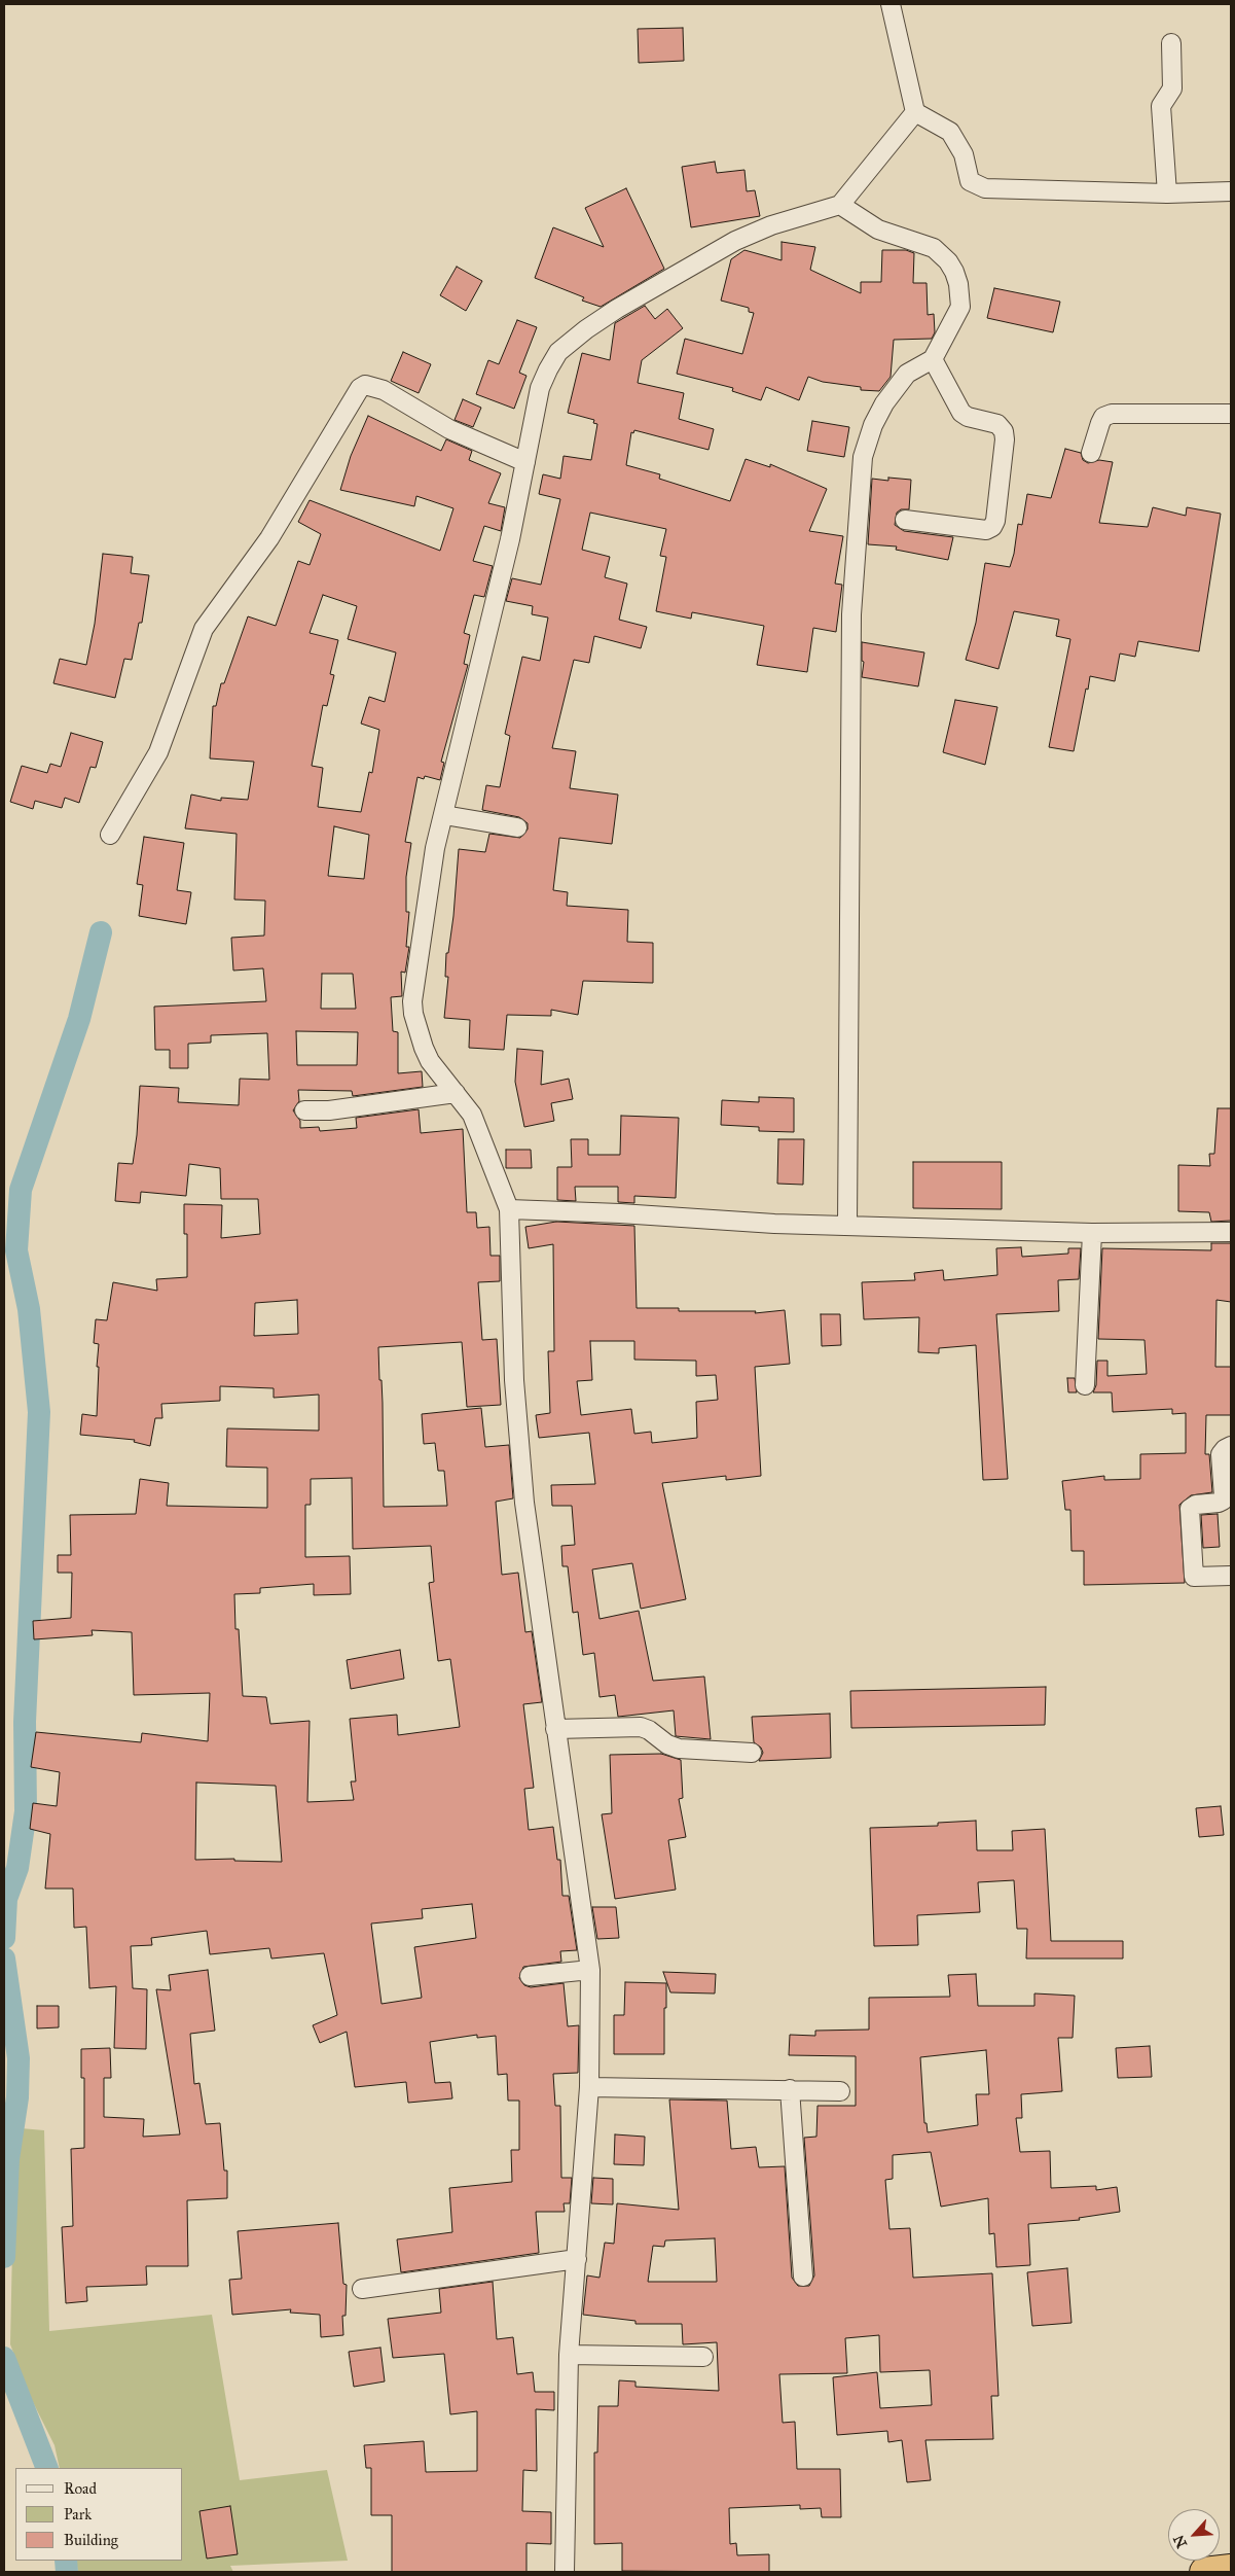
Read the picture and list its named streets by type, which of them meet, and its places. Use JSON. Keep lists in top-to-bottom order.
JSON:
{
  "legend": ["Road", "Park", "Building"],
  "north": "bottom left"
}
